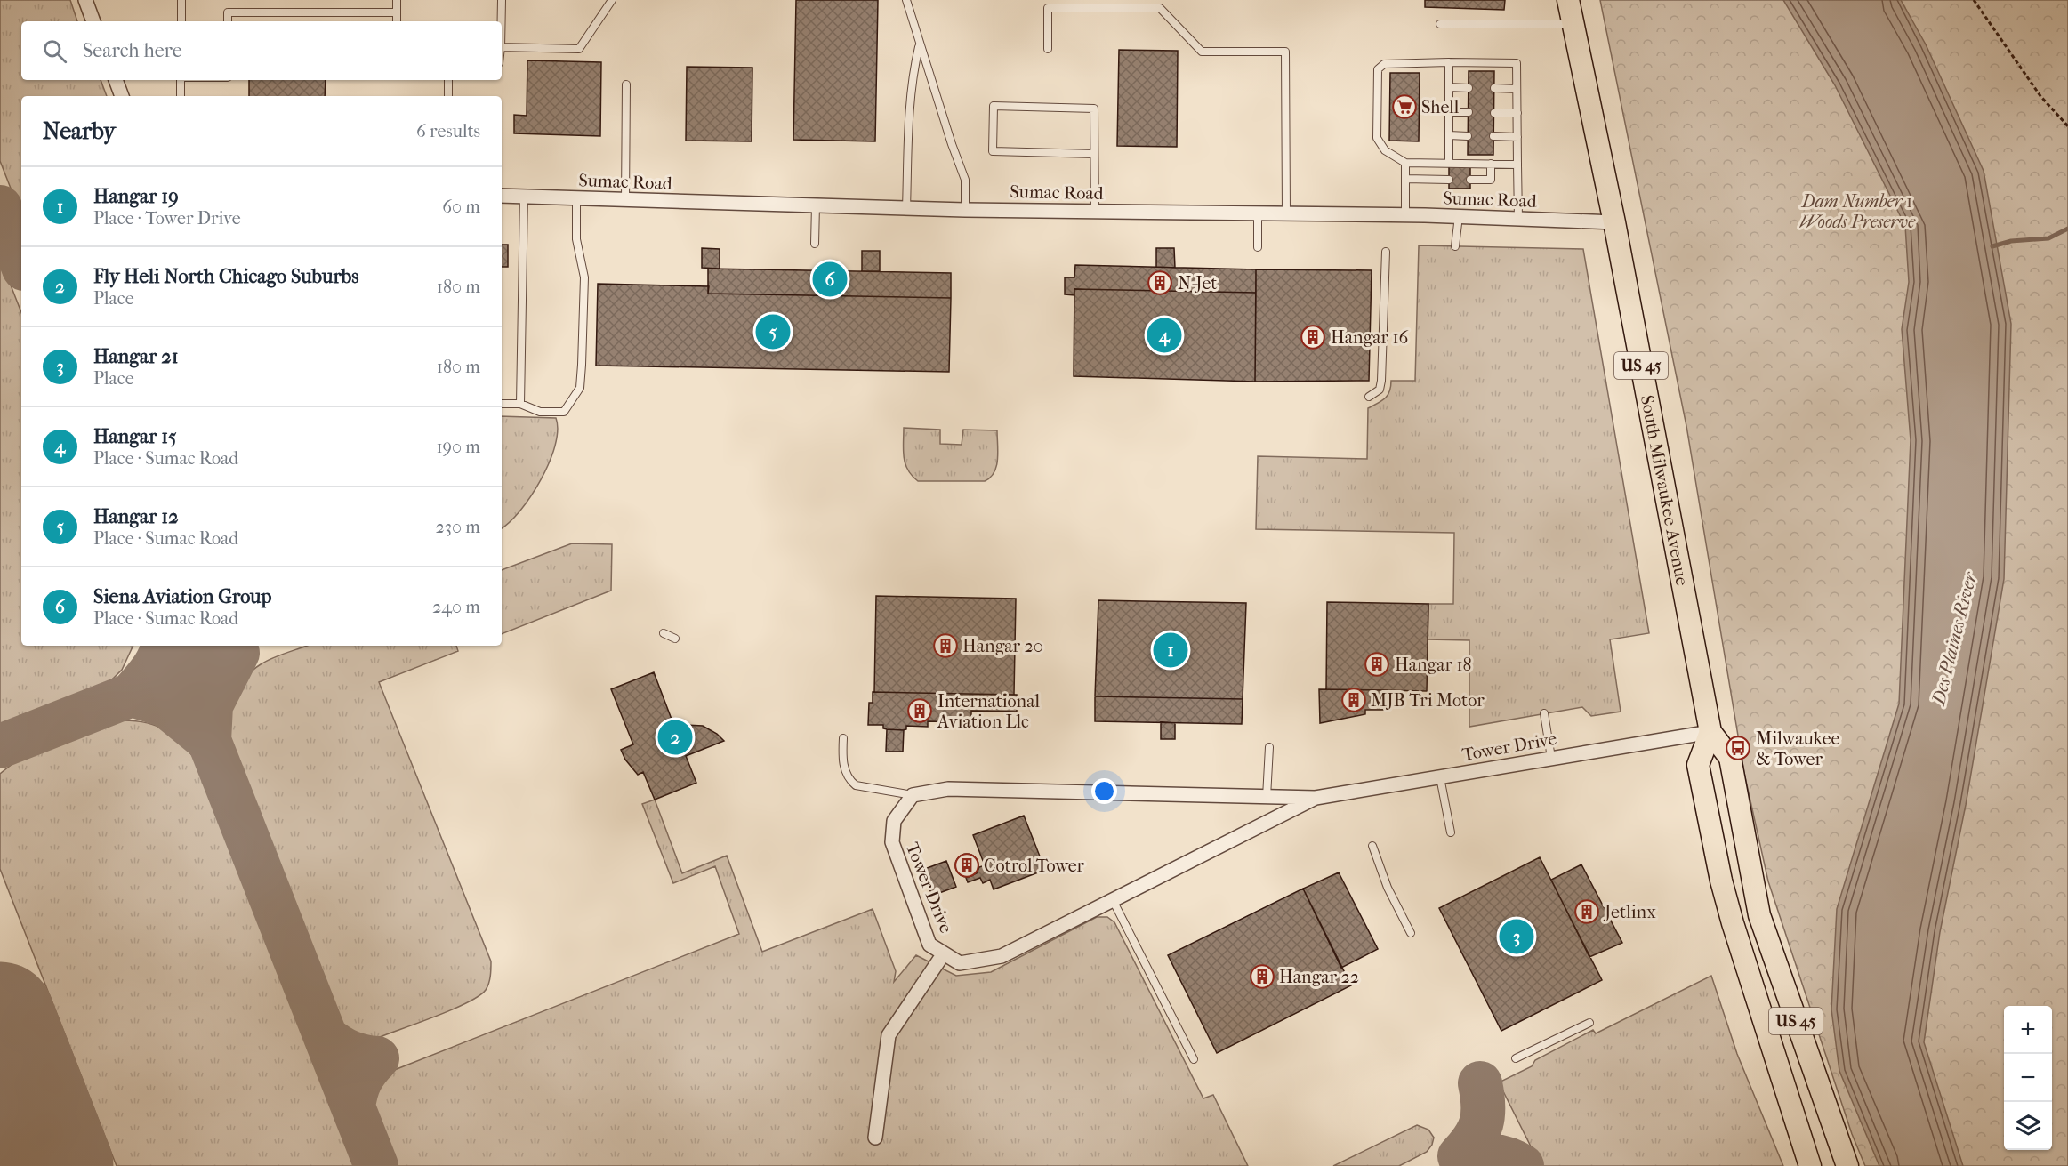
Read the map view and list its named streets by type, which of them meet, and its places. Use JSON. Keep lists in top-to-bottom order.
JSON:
{
  "streets": {
    "main road": ["US 45", "South Milwaukee Avenue"],
    "street": ["Sumac Road", "Tower Drive"]
  },
  "crossings": [
    ["Sumac Road", "South Milwaukee Avenue"],
    ["US 45", "South Milwaukee Avenue"],
    ["US 45", "Tower Drive"],
    ["South Milwaukee Avenue", "Tower Drive"]
  ],
  "water": ["Des Plaines River"],
  "parks": ["Dam Number 1 Woods Preserve"],
  "places": {
    "supermarket": ["Shell"],
    "building": [
      "N-Jet",
      "Hangar 16",
      "Hangar 20",
      "Hangar 18",
      "MJB Tri Motor",
      "International Aviation Llc",
      "Cotrol Tower",
      "Jetlinx",
      "Hangar 22"
    ],
    "bus stop": ["Milwaukee & Tower"]
  },
  "page": {
    "search": "Search here",
    "heading": ["Nearby", "6 results"],
    "list": [
      {
        "mark": "1",
        "name": "Hangar 19",
        "note": "Place · Tower Drive",
        "value": "60 m"
      },
      {
        "mark": "2",
        "name": "Fly Heli North Chicago Suburbs",
        "note": "Place",
        "value": "180 m"
      },
      {
        "mark": "3",
        "name": "Hangar 21",
        "note": "Place",
        "value": "180 m"
      },
      {
        "mark": "4",
        "name": "Hangar 15",
        "note": "Place · Sumac Road",
        "value": "190 m"
      },
      {
        "mark": "5",
        "name": "Hangar 12",
        "note": "Place · Sumac Road",
        "value": "230 m"
      },
      {
        "mark": "6",
        "name": "Siena Aviation Group",
        "note": "Place · Sumac Road",
        "value": "240 m"
      }
    ],
    "pins": [
      "6",
      "5",
      "4",
      "1",
      "2",
      "3"
    ],
    "map_buttons": ["+", "−"]
  }
}
